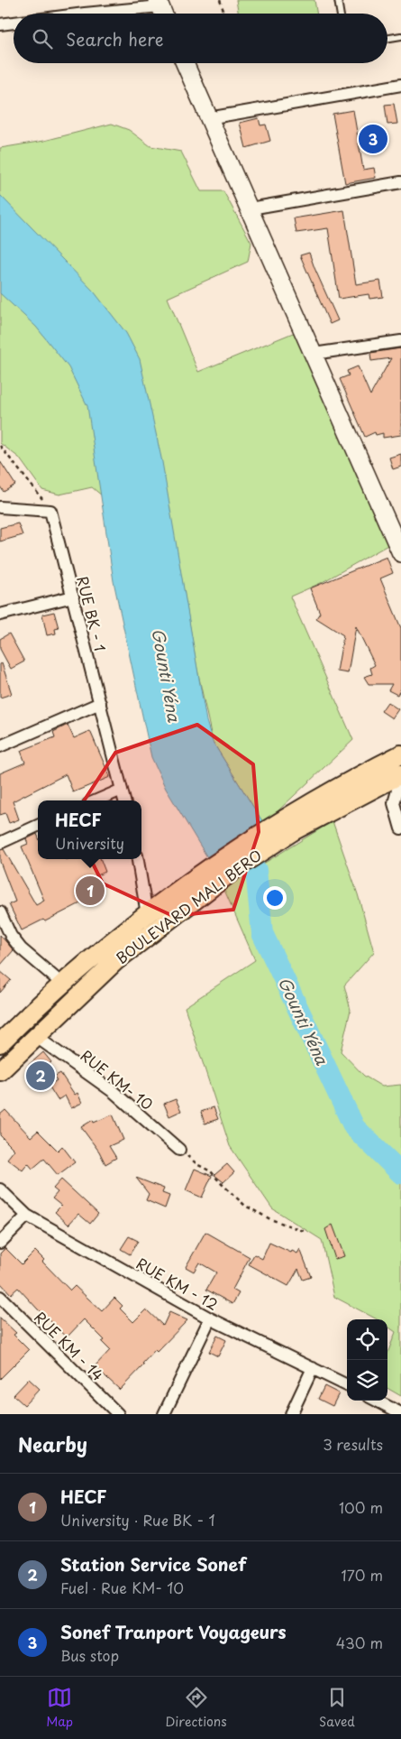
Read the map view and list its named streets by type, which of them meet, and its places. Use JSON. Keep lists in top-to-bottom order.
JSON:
{
  "streets": {
    "main road": ["BOULEVARD MALI BERO"],
    "street": [
      "RUE BK - 1",
      "RUE KM- 10",
      "RUE KM - 12",
      "RUE KM - 14"
    ]
  },
  "crossings": [
    ["BOULEVARD MALI BERO", "RUE KM- 10"]
  ],
  "water": ["Gounti Yéna"],
  "page": {
    "search": "Search here",
    "pins": ["3", "1", "2"],
    "popup": ["HECF", "University"],
    "heading": ["Nearby", "3 results"],
    "list": [
      {
        "mark": "1",
        "name": "HECF",
        "note": "University · Rue BK - 1",
        "value": "100 m"
      },
      {
        "mark": "2",
        "name": "Station Service Sonef",
        "note": "Fuel · Rue KM- 10",
        "value": "170 m"
      },
      {
        "mark": "3",
        "name": "Sonef Tranport Voyageurs",
        "note": "Bus stop",
        "value": "430 m"
      }
    ],
    "nav": ["Map", "Directions", "Saved"]
  }
}
